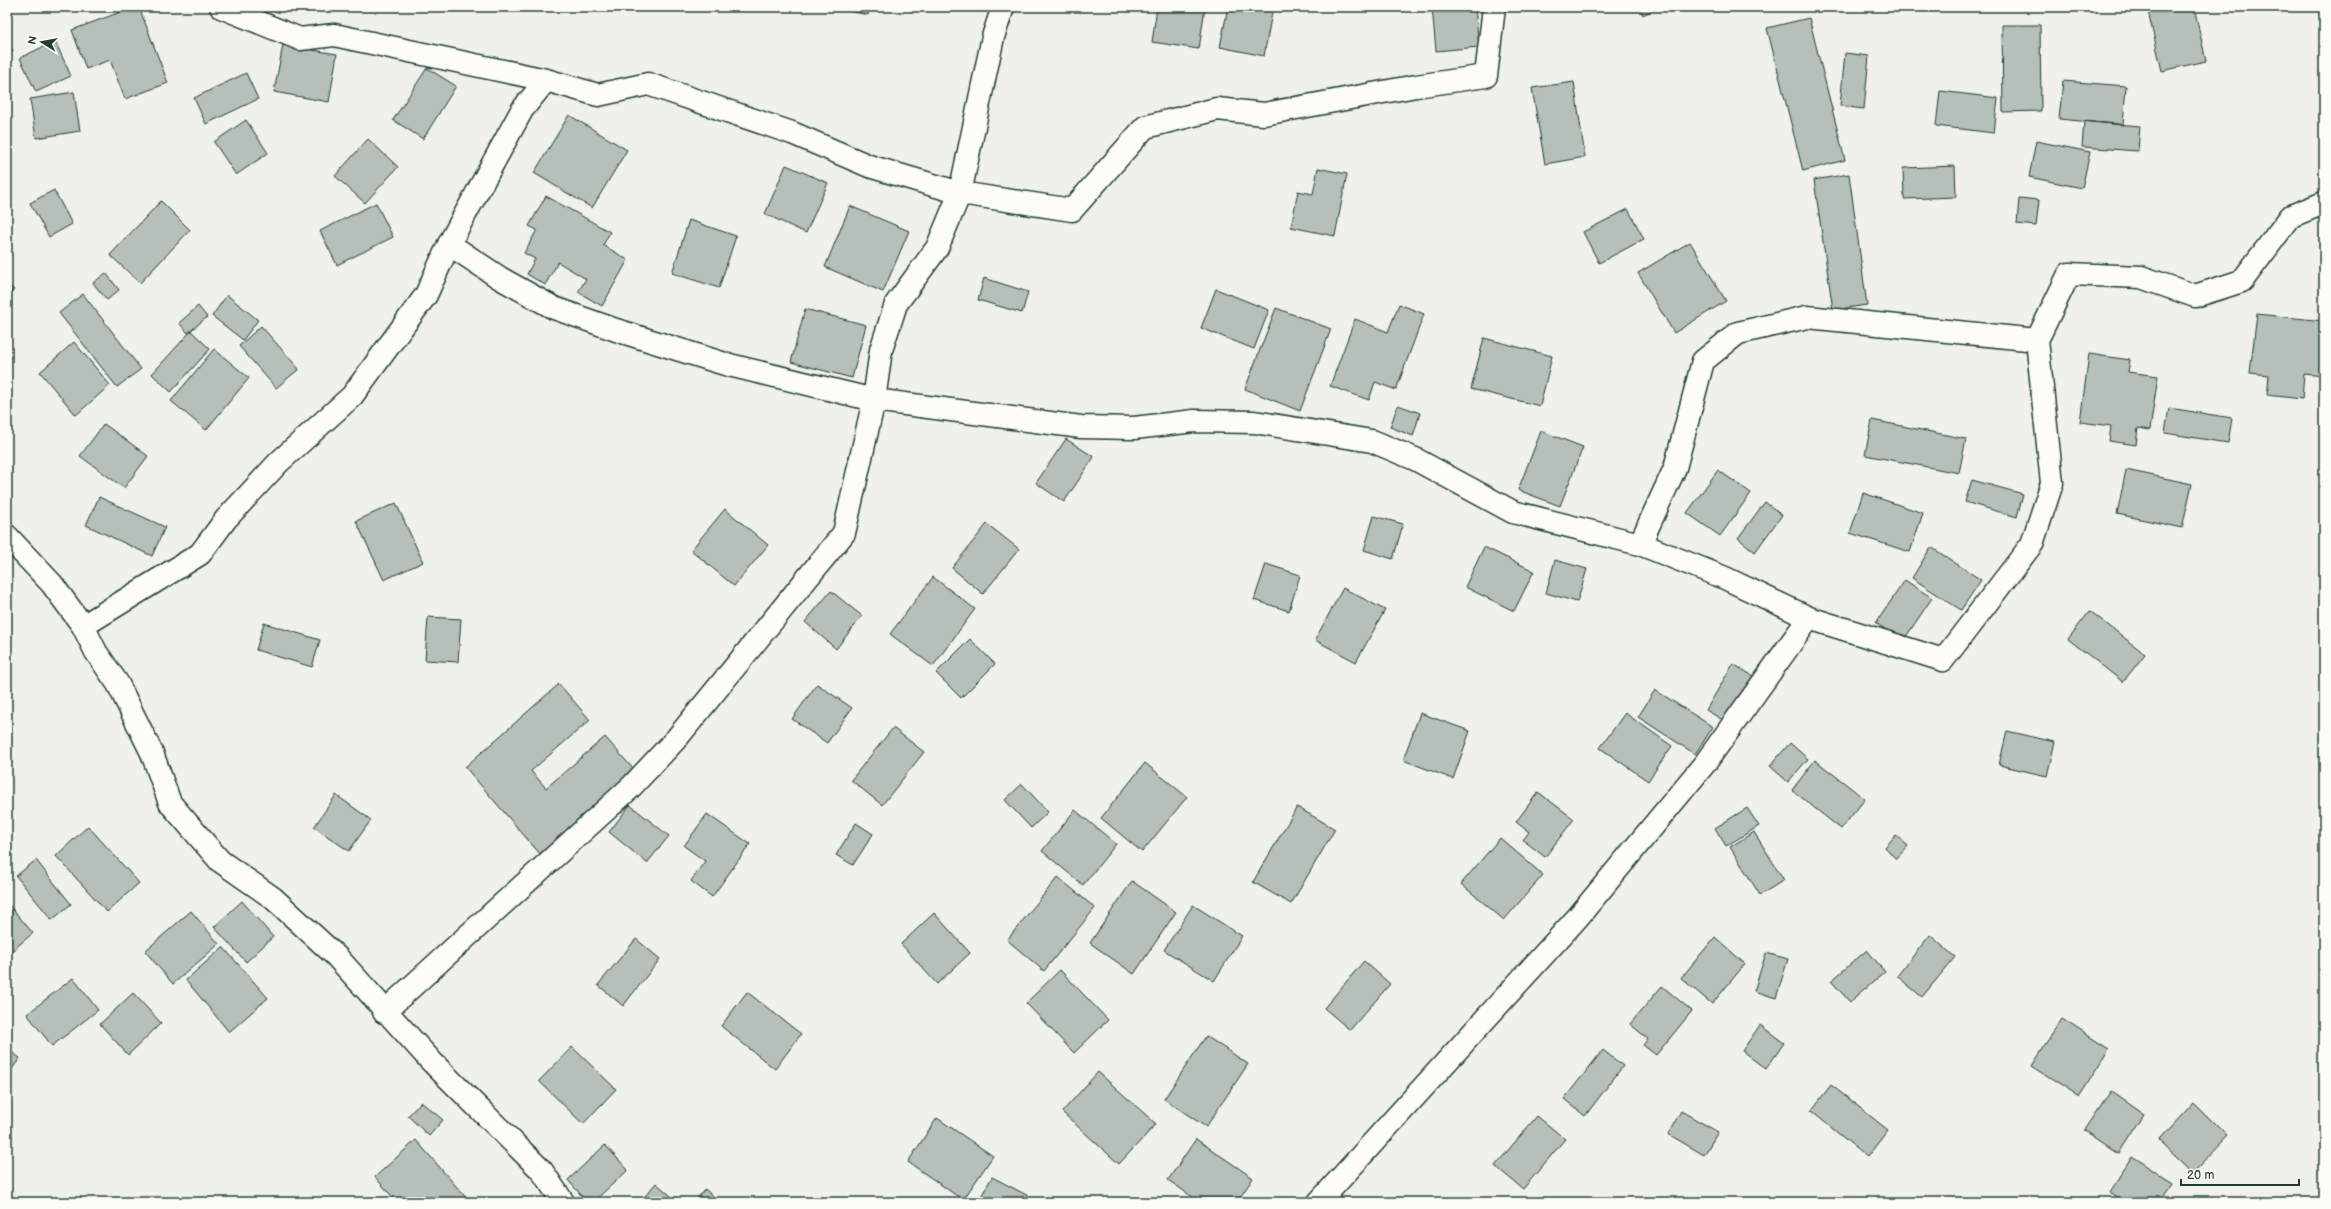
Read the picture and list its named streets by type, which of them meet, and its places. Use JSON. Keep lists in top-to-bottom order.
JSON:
{
  "scale_bar": "20 m",
  "north": "left"
}
